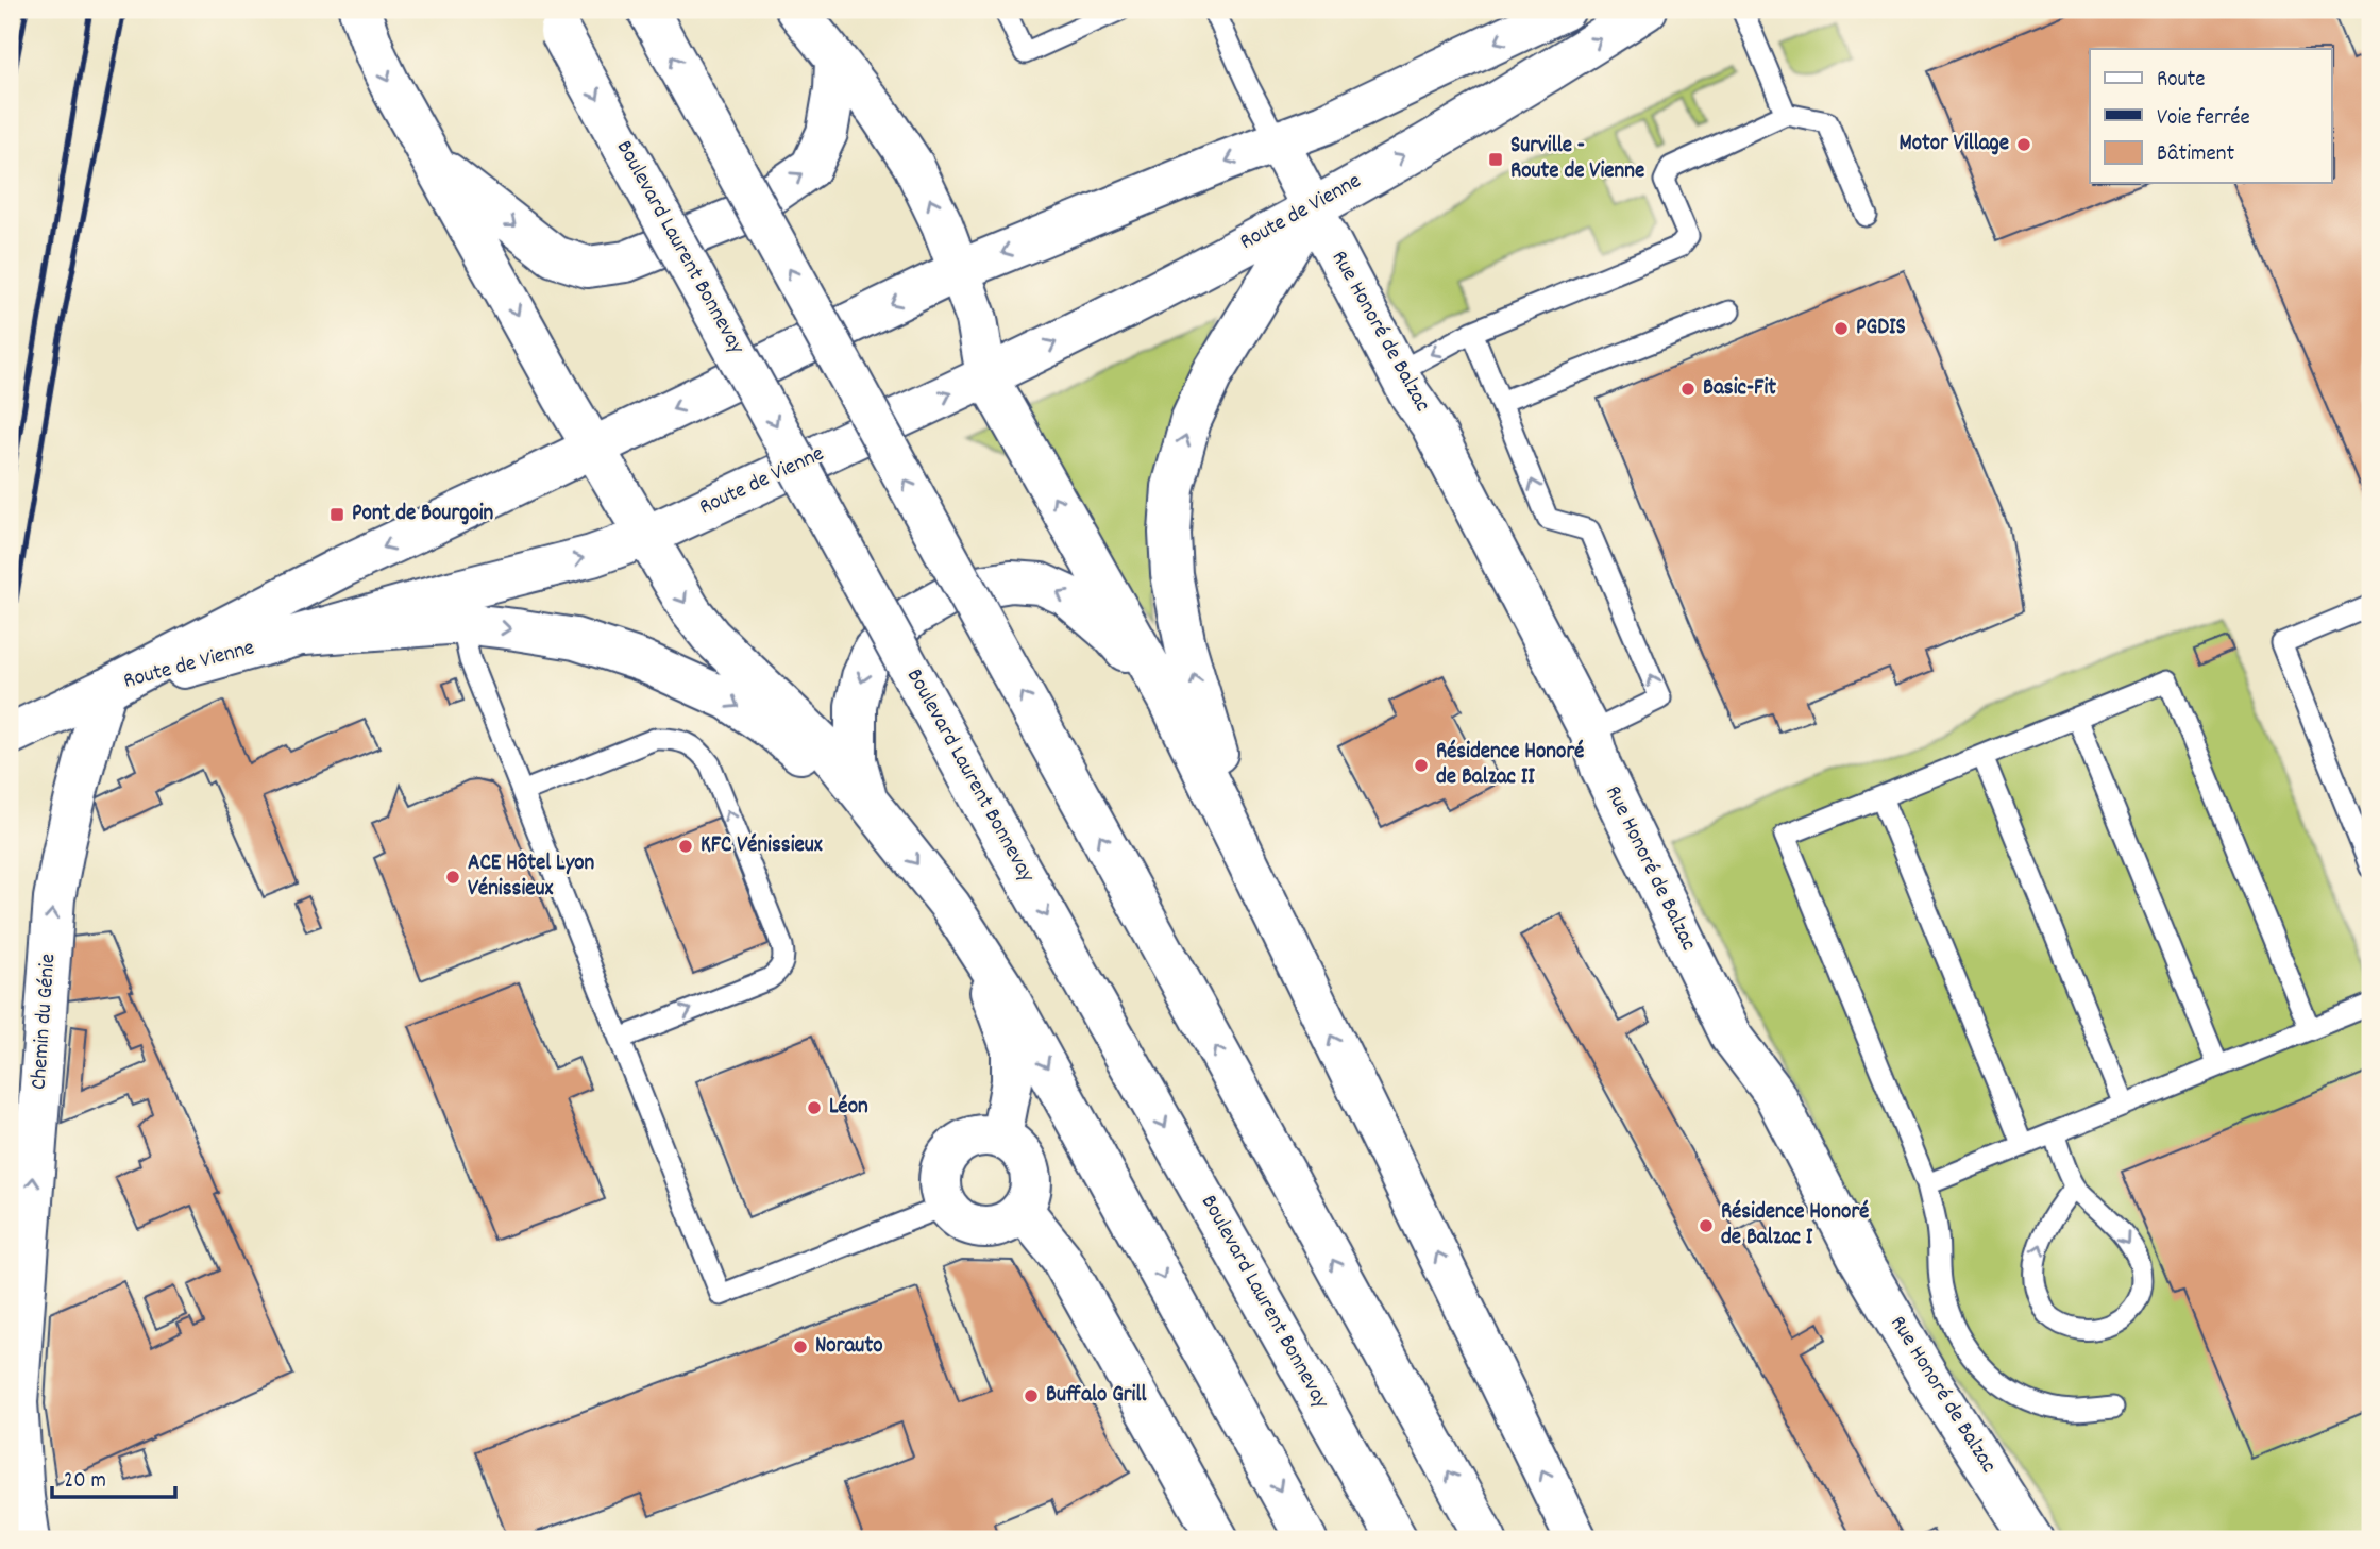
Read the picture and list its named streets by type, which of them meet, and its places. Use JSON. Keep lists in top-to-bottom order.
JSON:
{
  "streets": {
    "main road": [
      "Route de Vienne",
      "Boulevard Laurent Bonnevay",
      "Rue Honoré de Balzac",
      "Chemin du Génie"
    ]
  },
  "crossings": [
    ["Route de Vienne", "Rue Honoré de Balzac"],
    ["Route de Vienne", "Chemin du Génie"]
  ],
  "one_way": ["Chemin du Génie"],
  "places": {
    "other": [
      "Motor Village",
      "PGDIS",
      "Basic-Fit",
      "Résidence Honoré de Balzac II",
      "KFC Vénissieux",
      "ACE Hôtel Lyon Vénissieux",
      "Léon",
      "Résidence Honoré de Balzac I",
      "Norauto",
      "Buffalo Grill"
    ],
    "transit": ["Surville - Route de Vienne", "Pont de Bourgoin"]
  },
  "legend": ["Route", "Voie ferrée", "Bâtiment"],
  "scale_bar": "20 m"
}
